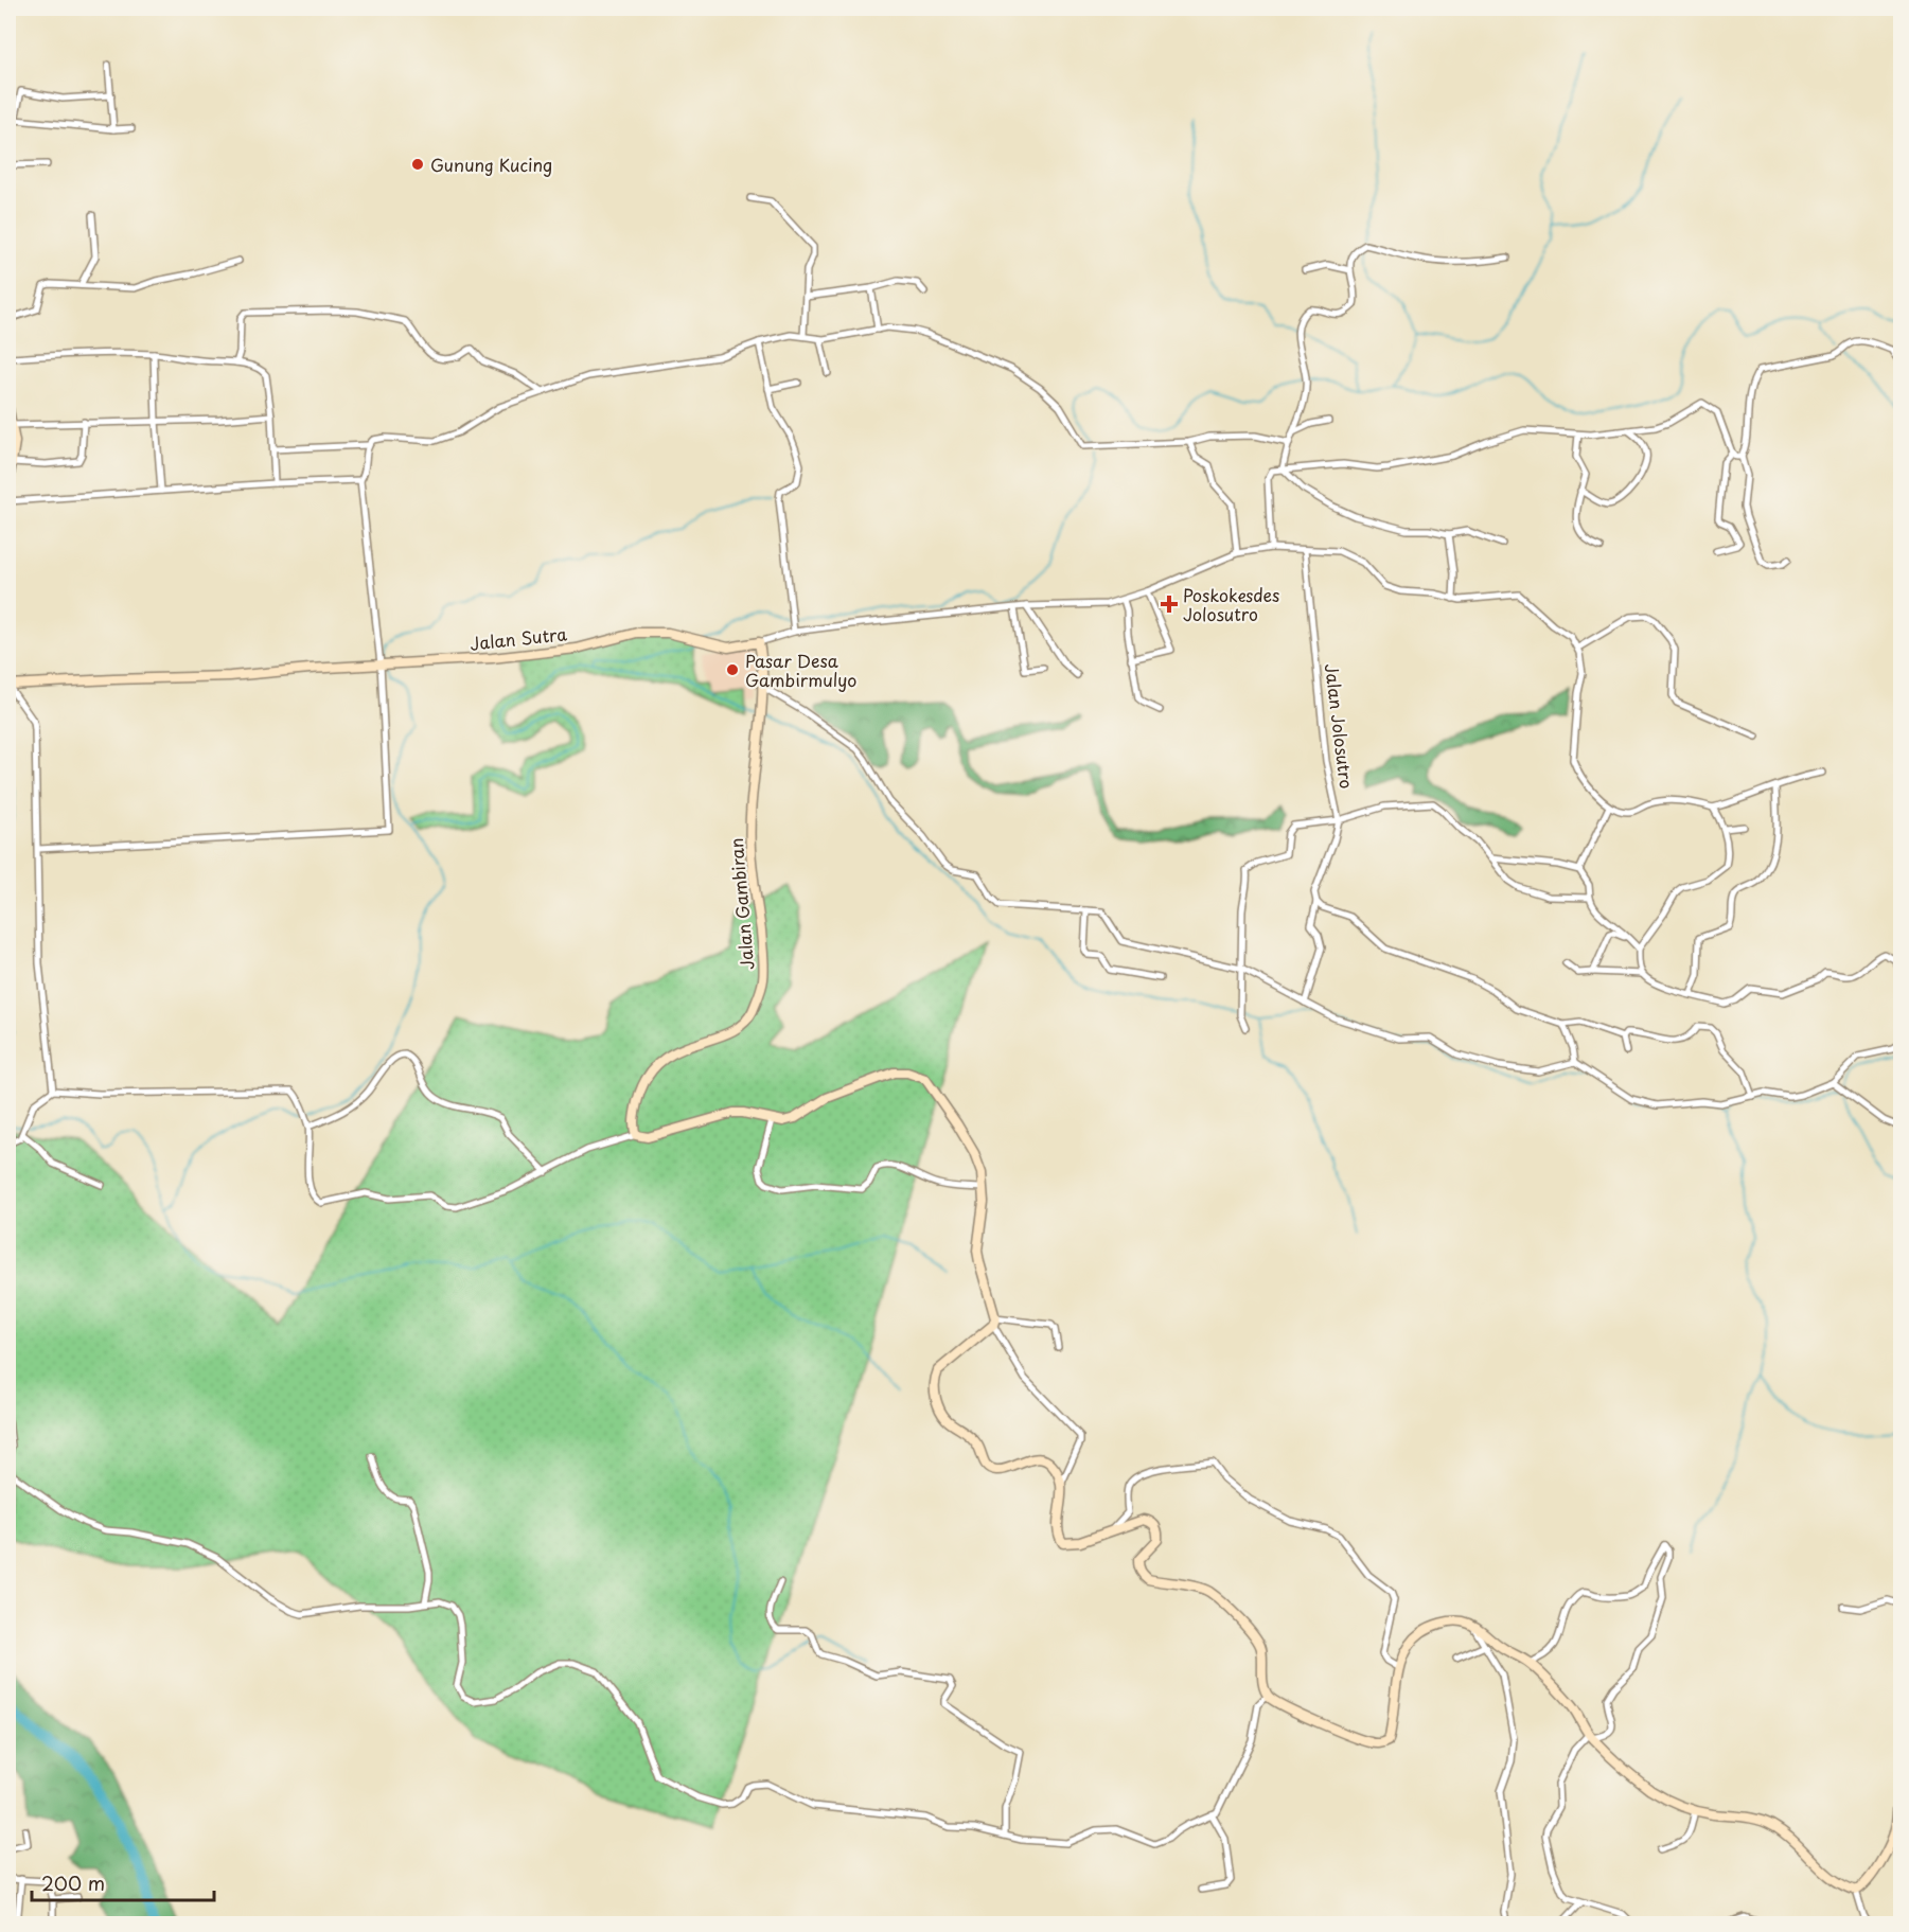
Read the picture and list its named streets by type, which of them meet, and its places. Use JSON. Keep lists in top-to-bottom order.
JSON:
{
  "streets": {
    "street": ["Jalan Sutra", "Jalan Jolosutro", "Jalan Gambiran"]
  },
  "crossings": [
    ["Jalan Sutra", "Jalan Gambiran"]
  ],
  "places": {
    "other": ["Gunung Kucing", "Pasar Desa Gambirmulyo"],
    "health": ["Poskokesdes Jolosutro"]
  },
  "scale_bar": "200 m"
}
